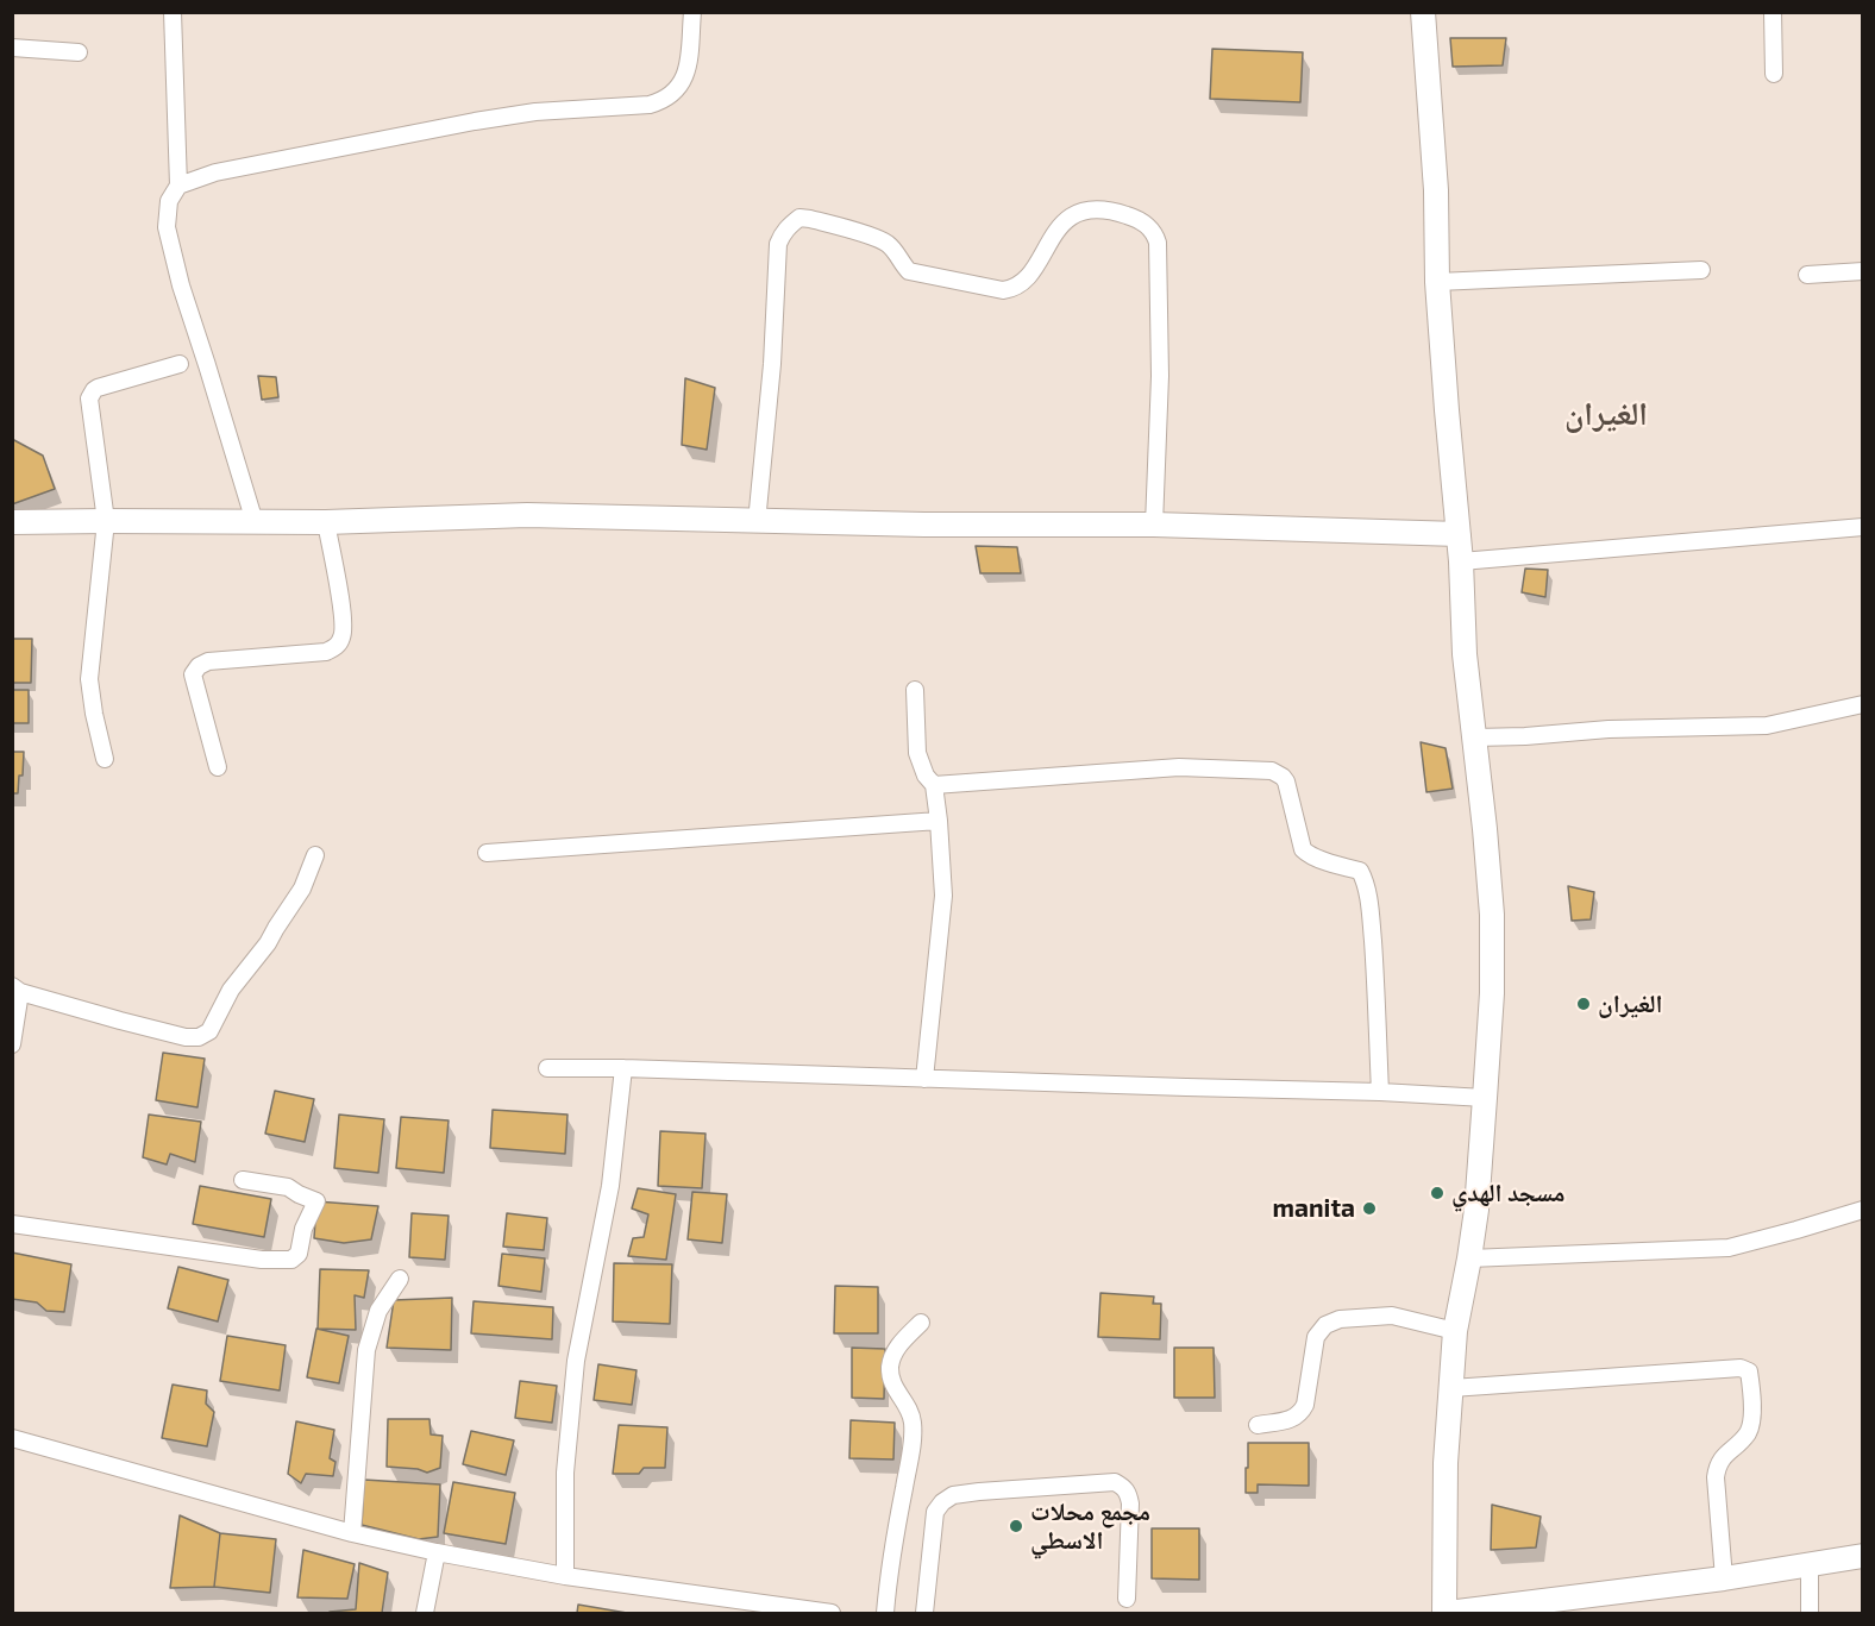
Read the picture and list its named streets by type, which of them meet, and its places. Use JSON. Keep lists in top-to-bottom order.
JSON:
{
  "districts": ["الغيران"],
  "places": [
    "الغيران",
    "مسجد الهدي",
    "manita",
    "مجمع محلات الاسطي"
  ]
}
